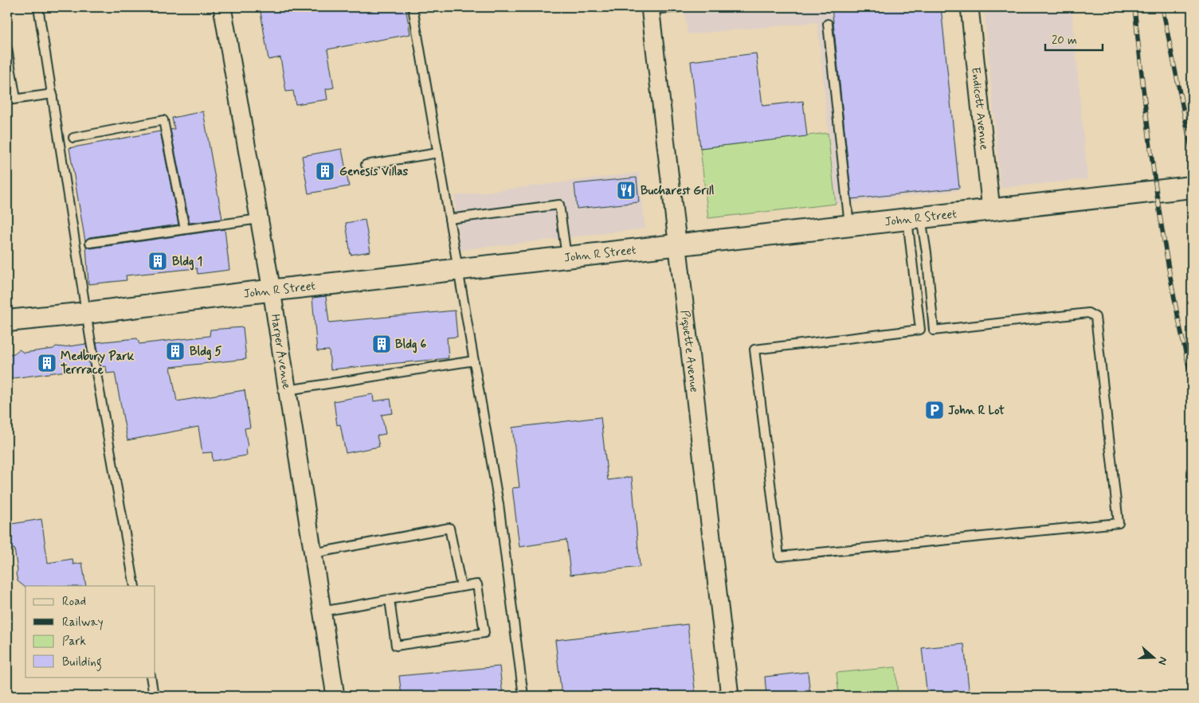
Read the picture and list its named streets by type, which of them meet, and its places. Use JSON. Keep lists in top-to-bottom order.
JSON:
{
  "streets": {
    "street": [
      "Endicott Avenue",
      "John R Street",
      "Harper Avenue",
      "Piquette Avenue"
    ]
  },
  "crossings": [
    ["Endicott Avenue", "John R Street"],
    ["John R Street", "Harper Avenue"],
    ["John R Street", "Piquette Avenue"]
  ],
  "places": {
    "building": [
      "Genesis Villas",
      "Bldg 1",
      "Bldg 6",
      "Bldg 5",
      "Medbury Park Terrrace"
    ],
    "restaurant": ["Bucharest Grill"],
    "parking": ["John R Lot"]
  },
  "legend": [
    "Road",
    "Railway",
    "Park",
    "Building"
  ],
  "scale_bar": "20 m",
  "north": "right"
}
